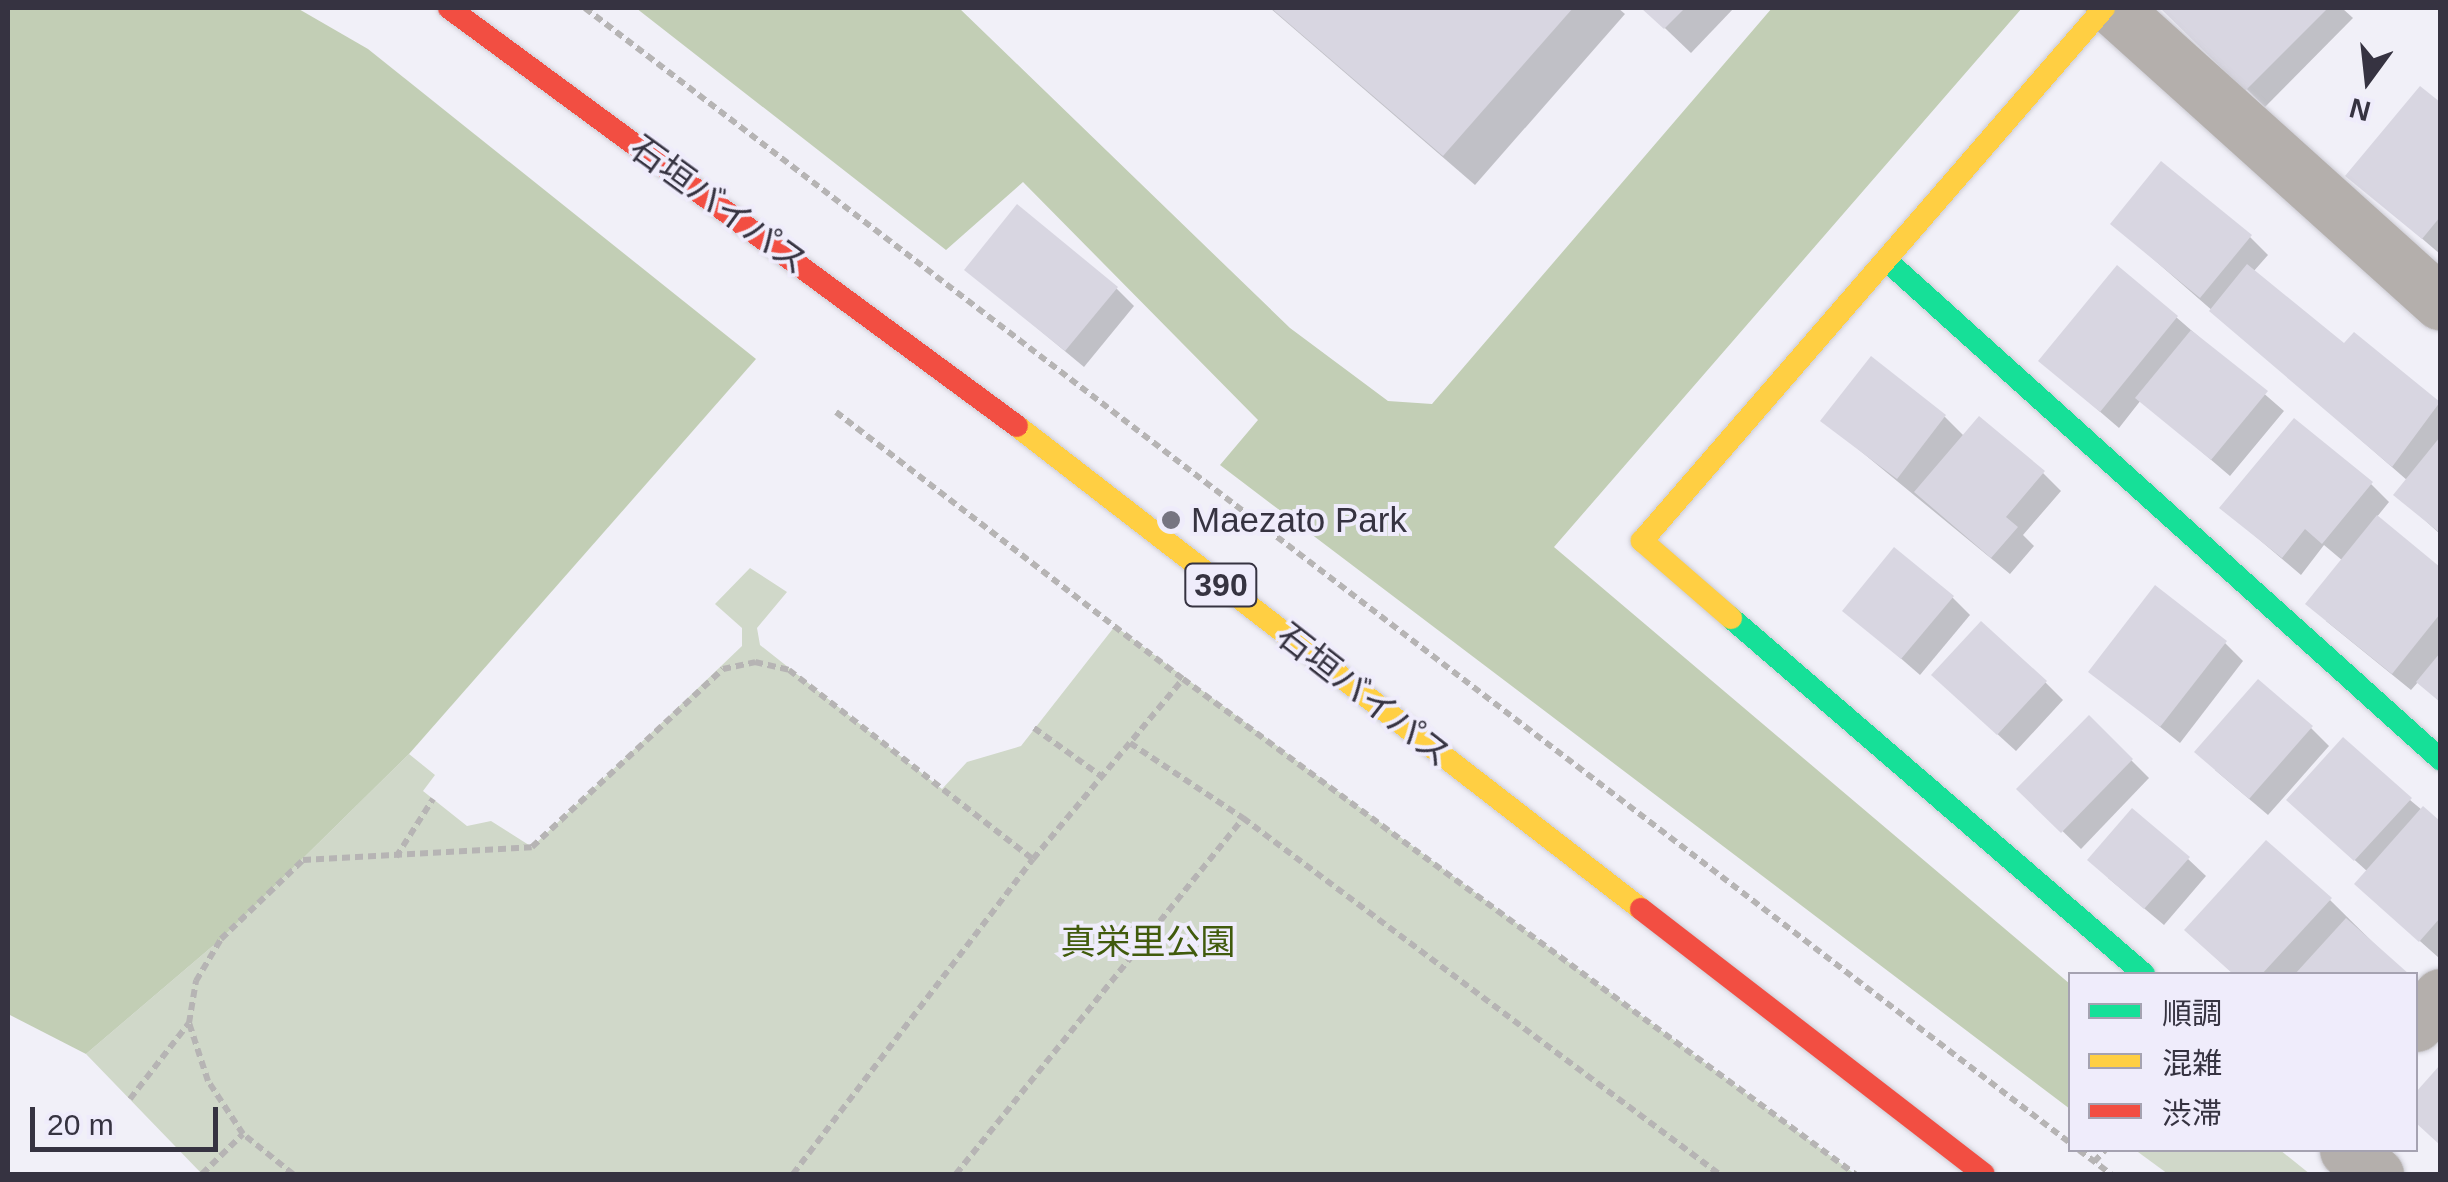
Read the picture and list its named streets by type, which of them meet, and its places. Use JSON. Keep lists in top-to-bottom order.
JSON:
{
  "streets": {
    "main road": ["石垣バイパス", "390"]
  },
  "parks": ["真栄里公園"],
  "places": ["Maezato Park"],
  "legend": ["順調", "混雑", "渋滞"],
  "scale_bar": "20 m",
  "north": "bottom"
}
